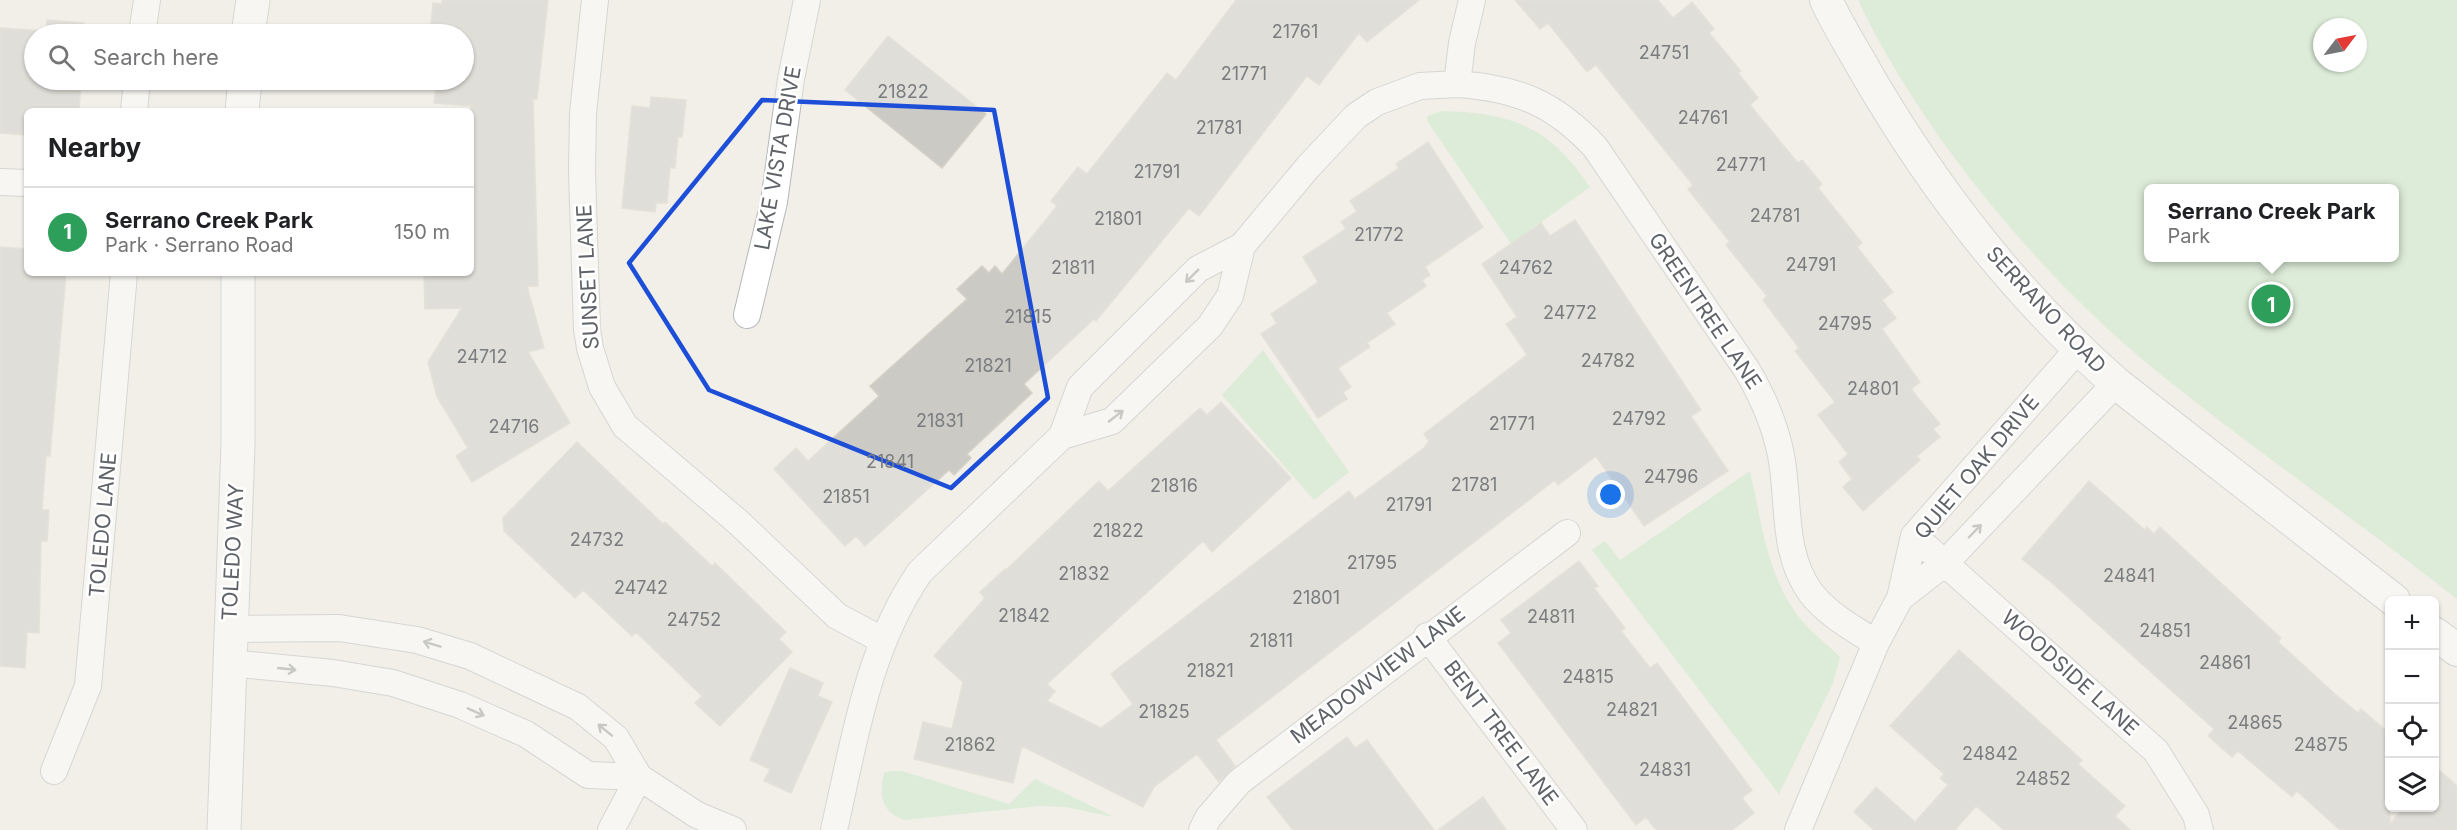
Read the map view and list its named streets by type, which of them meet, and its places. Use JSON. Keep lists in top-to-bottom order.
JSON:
{
  "streets": {
    "main road": ["TOLEDO WAY"],
    "street": [
      "LAKE VISTA DRIVE",
      "SUNSET LANE",
      "SERRANO ROAD",
      "GREENTREE LANE",
      "QUIET OAK DRIVE",
      "TOLEDO LANE",
      "WOODSIDE LANE",
      "MEADOWVIEW LANE",
      "BENT TREE LANE"
    ]
  },
  "crossings": [
    ["SERRANO ROAD", "QUIET OAK DRIVE"],
    ["GREENTREE LANE", "QUIET OAK DRIVE"],
    ["QUIET OAK DRIVE", "WOODSIDE LANE"],
    ["MEADOWVIEW LANE", "BENT TREE LANE"]
  ],
  "house_numbers": [
    "21761",
    "24751",
    "21771",
    "21822",
    "24761",
    "21781",
    "24771",
    "21791",
    "24781",
    "21801",
    "21772",
    "24791",
    "21811",
    "24762",
    "24772",
    "21815",
    "24795",
    "24712",
    "24782",
    "21821",
    "24801",
    "24792",
    "21831",
    "21771",
    "24716",
    "21841",
    "24796",
    "21781",
    "21816",
    "21851",
    "21791",
    "21822",
    "24732",
    "21795",
    "21832",
    "24841",
    "24742",
    "21801",
    "21842",
    "24811",
    "24752",
    "24851",
    "21811",
    "24861",
    "21821",
    "24815",
    "24821",
    "21825",
    "24865",
    "21862",
    "24875",
    "24842",
    "24831",
    "24852"
  ],
  "north": "top right",
  "page": {
    "search": "Search here",
    "heading": "Nearby",
    "popup": ["Serrano Creek Park", "Park"],
    "list": [
      {
        "mark": "1",
        "name": "Serrano Creek Park",
        "note": "Park · Serrano Road",
        "value": "150 m"
      }
    ],
    "pins": "1",
    "map_buttons": ["+", "−"]
  }
}
